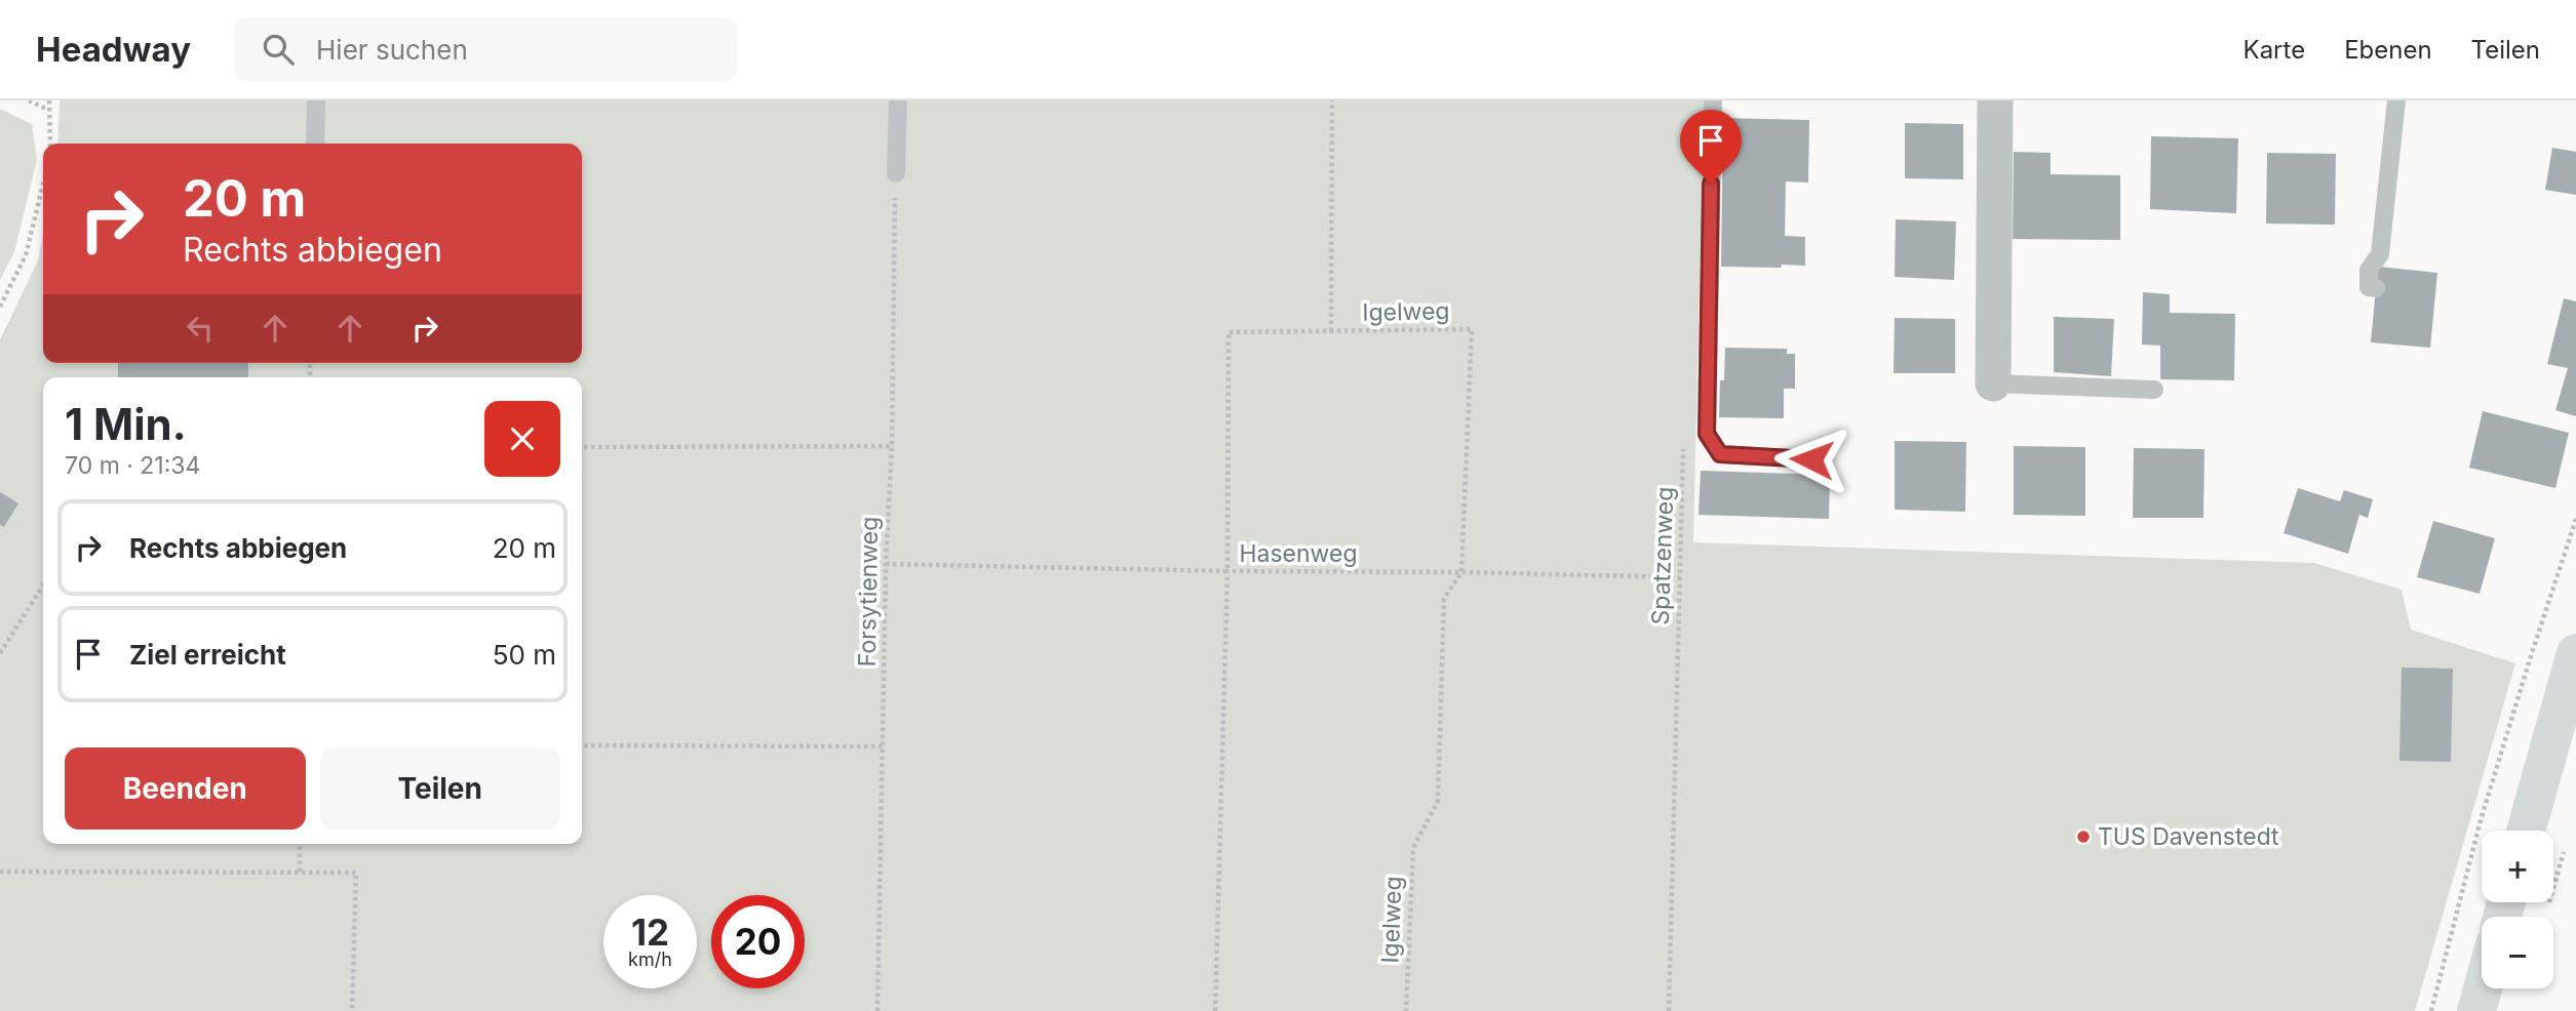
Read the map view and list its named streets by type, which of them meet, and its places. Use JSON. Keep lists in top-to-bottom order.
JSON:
{
  "streets": {
    "path": [
      "Igelweg",
      "Hasenweg",
      "Spatzenweg",
      "Forsytienweg"
    ]
  },
  "crossings": [
    ["Igelweg", "Hasenweg"],
    ["Hasenweg", "Spatzenweg"]
  ],
  "places": ["TUS Davenstedt"],
  "page": {
    "header": "Headway",
    "search": "Hier suchen",
    "nav": ["Karte", "Ebenen", "Teilen"],
    "turn": ["20 m", "Rechts abbiegen"],
    "heading": ["1 Min.", "70 m · 21:34"],
    "list": [
      {
        "name": "Rechts abbiegen",
        "value": "20 m"
      },
      {
        "name": "Ziel erreicht",
        "value": "50 m"
      }
    ],
    "buttons": ["Beenden", "Teilen"],
    "map_buttons": ["+", "−"],
    "speed": "12 km/h",
    "limit": "20"
  }
}
